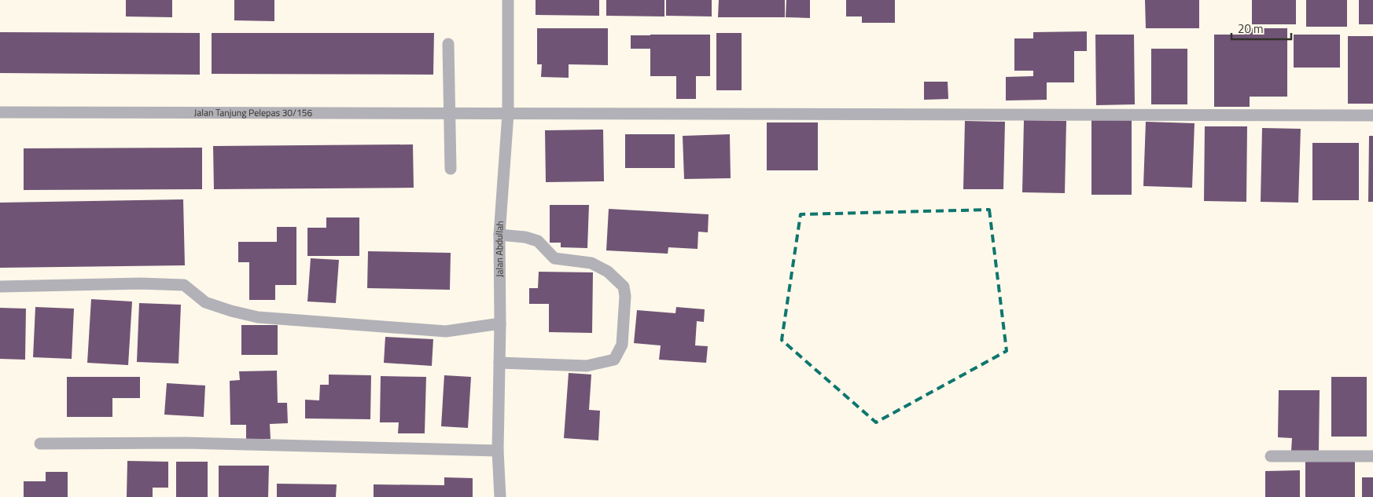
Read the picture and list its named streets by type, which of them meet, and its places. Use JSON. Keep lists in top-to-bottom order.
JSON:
{
  "streets": {
    "street": ["Jalan Tanjung Pelepas 30/156", "Jalan Abdullah"]
  },
  "crossings": [
    ["Jalan Tanjung Pelepas 30/156", "Jalan Abdullah"]
  ],
  "scale_bar": "20 m"
}
